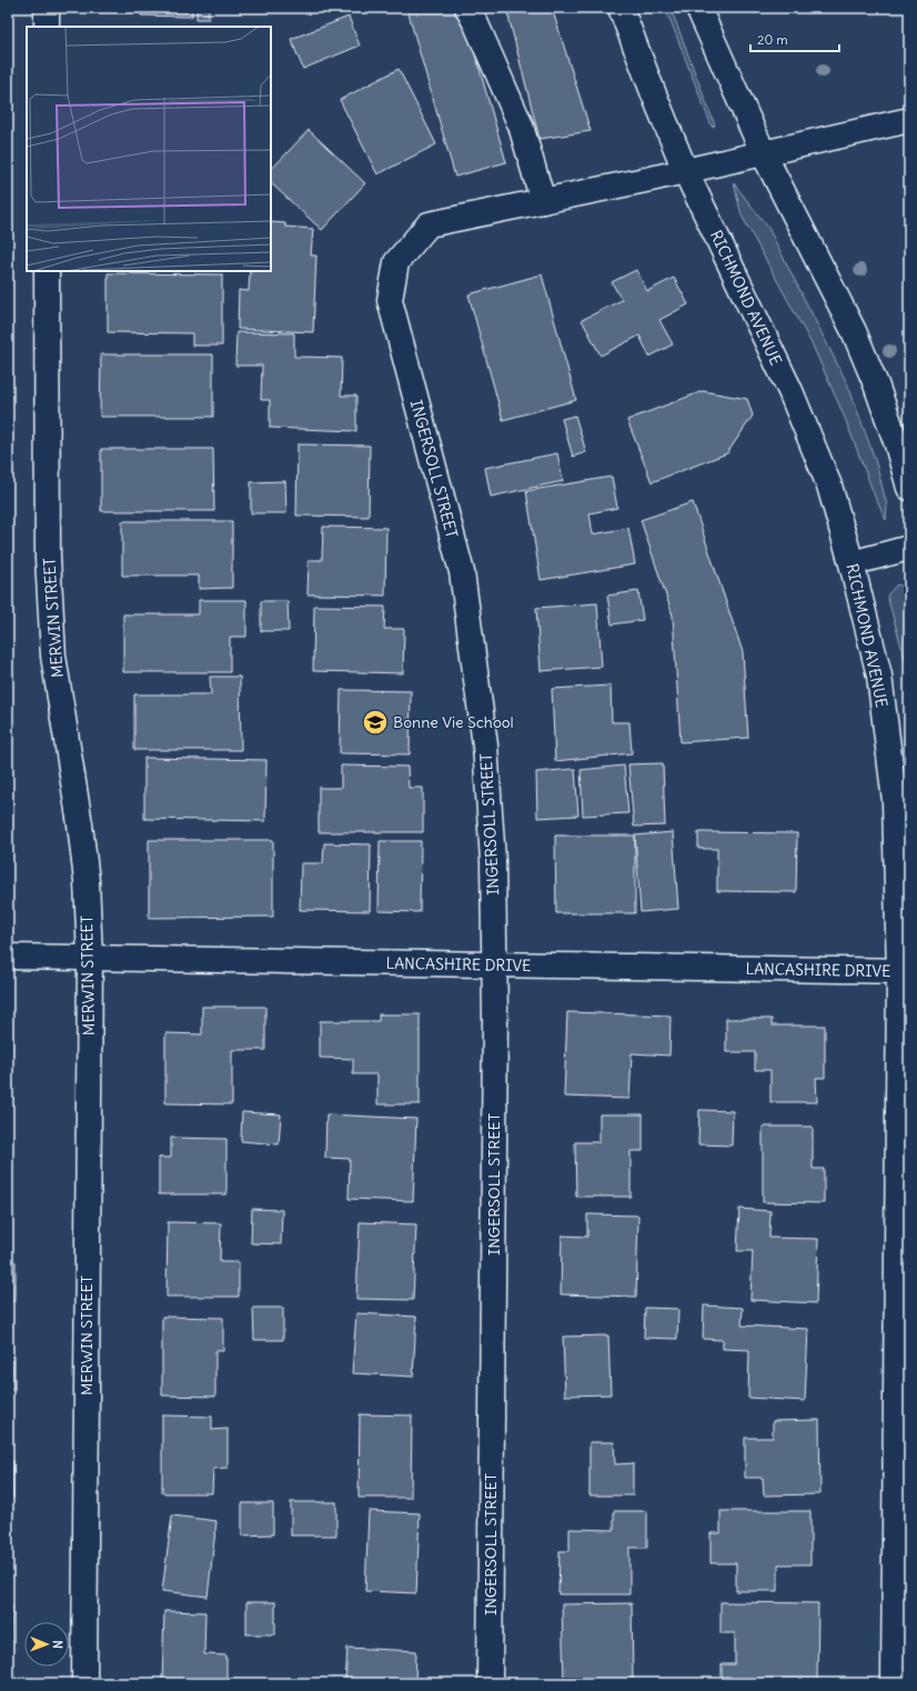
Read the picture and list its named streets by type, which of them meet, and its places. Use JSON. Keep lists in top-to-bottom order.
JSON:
{
  "streets": {
    "street": [
      "RICHMOND AVENUE",
      "INGERSOLL STREET",
      "MERWIN STREET",
      "LANCASHIRE DRIVE"
    ]
  },
  "crossings": [
    ["RICHMOND AVENUE", "INGERSOLL STREET"],
    ["RICHMOND AVENUE", "LANCASHIRE DRIVE"],
    ["INGERSOLL STREET", "LANCASHIRE DRIVE"],
    ["MERWIN STREET", "LANCASHIRE DRIVE"]
  ],
  "places": {
    "school or university": ["Bonne Vie School"]
  },
  "scale_bar": "20 m",
  "north": "right"
}
